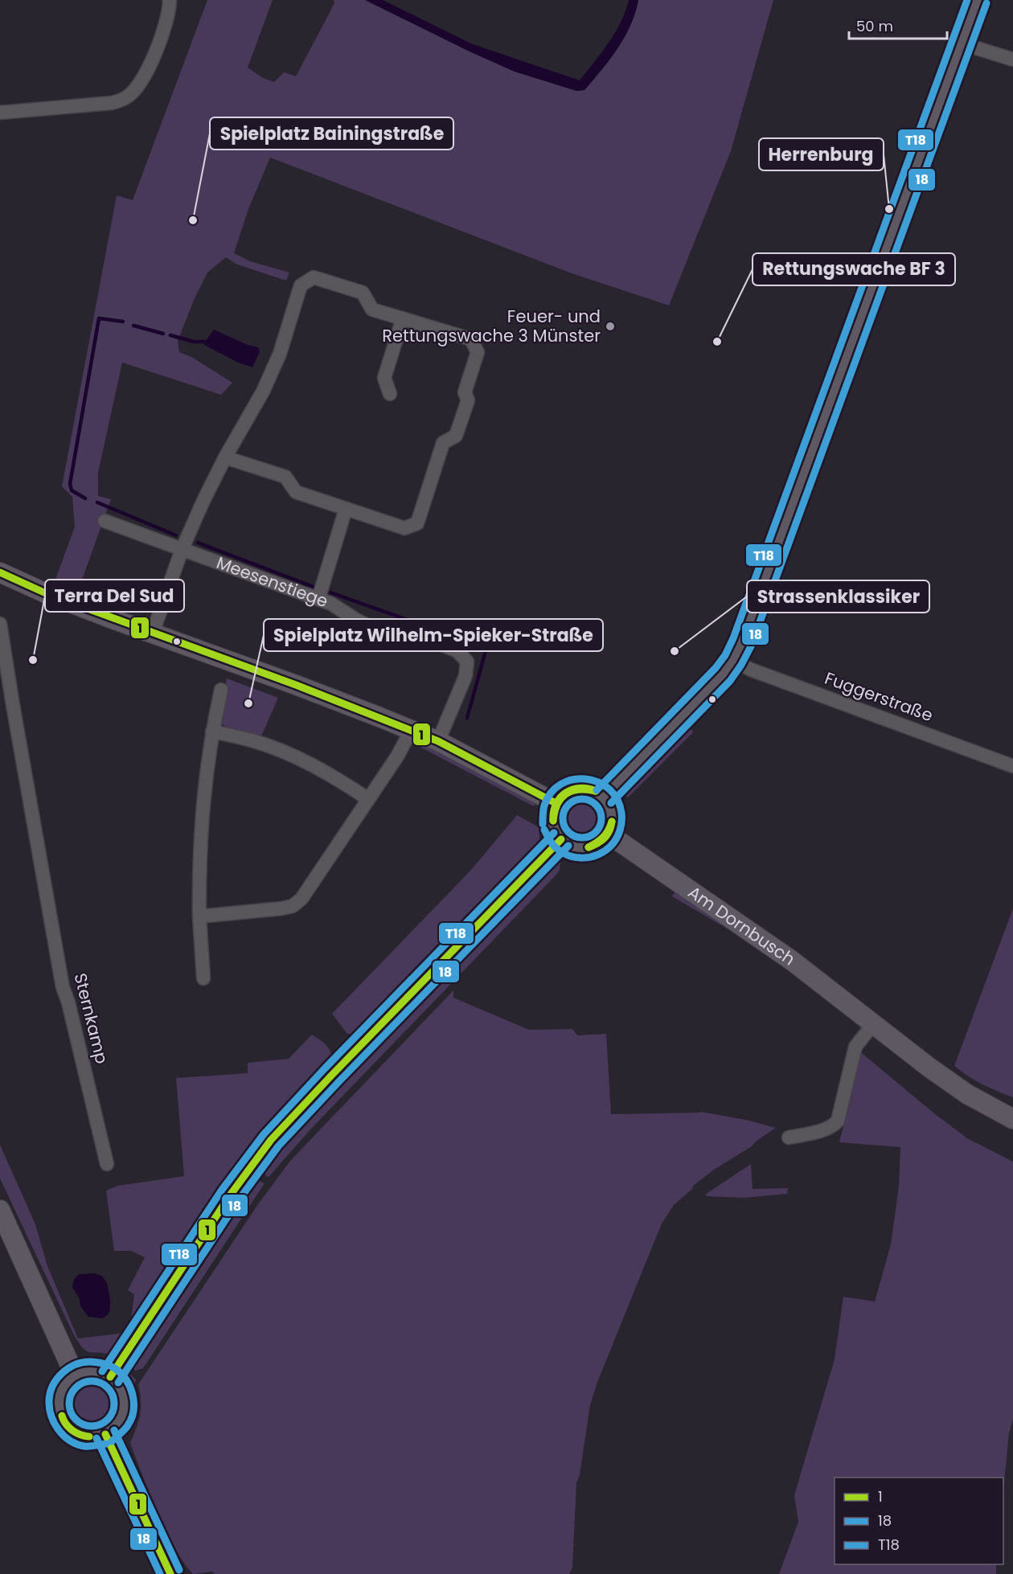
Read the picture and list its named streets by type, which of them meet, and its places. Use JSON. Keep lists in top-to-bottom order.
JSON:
{
  "streets": {
    "main road": ["Am Dornbusch"],
    "street": ["Meesenstiege", "Fuggerstraße", "Sternkamp"]
  },
  "places": [
    "Herrenburg",
    "Spielplatz Bainingstraße",
    "Feuer- und Rettungswache 3 Münster",
    "Rettungswache BF 3",
    "Strassenklassiker",
    "Terra Del Sud",
    "Spielplatz Wilhelm-Spieker-Straße"
  ],
  "lines": ["transit line T18", "transit line 18", "transit line 1"],
  "legend": ["1", "18", "T18"],
  "scale_bar": "50 m"
}
